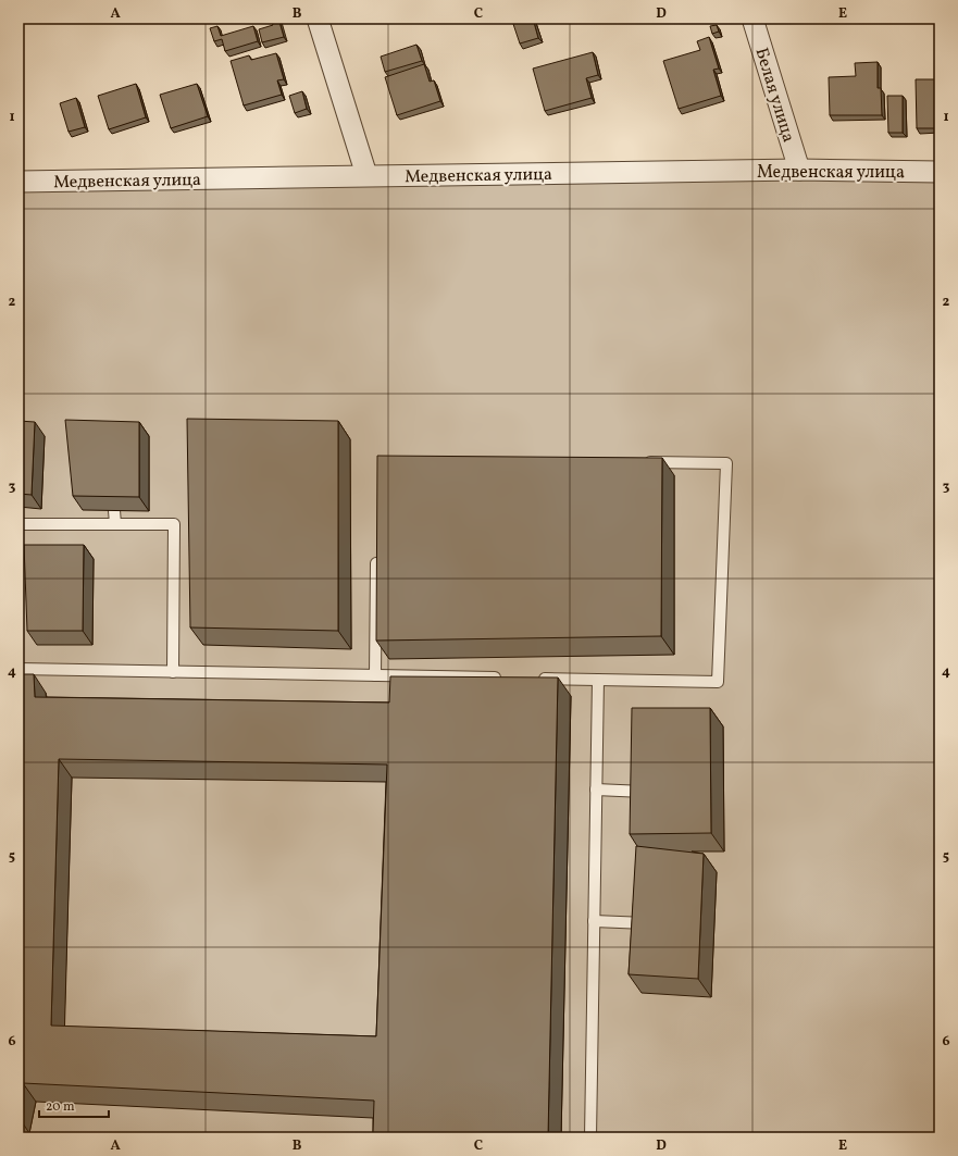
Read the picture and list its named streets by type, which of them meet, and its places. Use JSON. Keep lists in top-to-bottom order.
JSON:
{
  "streets": {
    "street": ["Белая улица", "Медвенская улица"]
  },
  "crossings": [
    ["Белая улица", "Медвенская улица"]
  ],
  "scale_bar": "20 m",
  "grid": {
    "columns": [
      "A",
      "B",
      "C",
      "D",
      "E"
    ],
    "rows": [
      "1",
      "2",
      "3",
      "4",
      "5",
      "6"
    ]
  }
}
